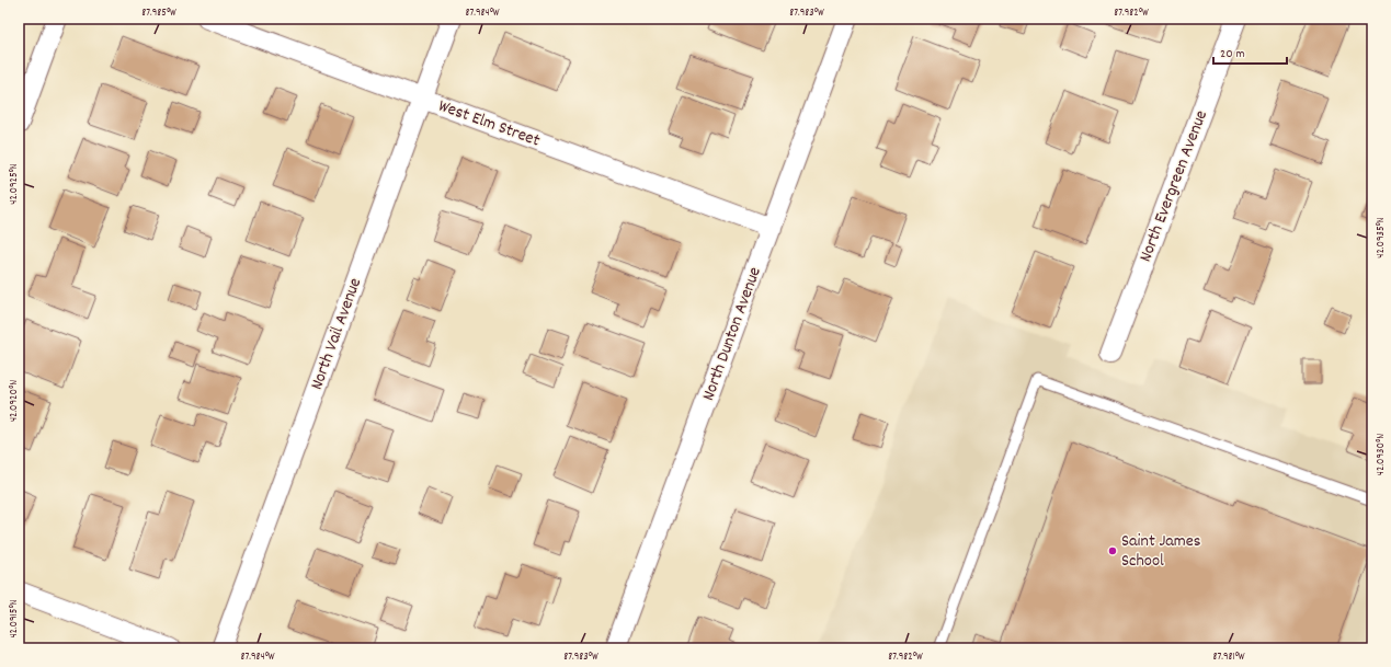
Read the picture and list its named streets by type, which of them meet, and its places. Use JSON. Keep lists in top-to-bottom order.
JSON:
{
  "streets": {
    "street": [
      "West Elm Street",
      "North Evergreen Avenue",
      "North Vail Avenue",
      "North Dunton Avenue"
    ]
  },
  "crossings": [
    ["West Elm Street", "North Vail Avenue"],
    ["West Elm Street", "North Dunton Avenue"]
  ],
  "places": ["Saint James School"],
  "scale_bar": "20 m",
  "coordinates": [
    "87.985°W",
    "87.984°W",
    "87.983°W",
    "87.982°W",
    "42.0925°N",
    "42.0935°N",
    "42.0920°N",
    "42.0930°N",
    "42.0915°N",
    "87.981°W"
  ]
}
